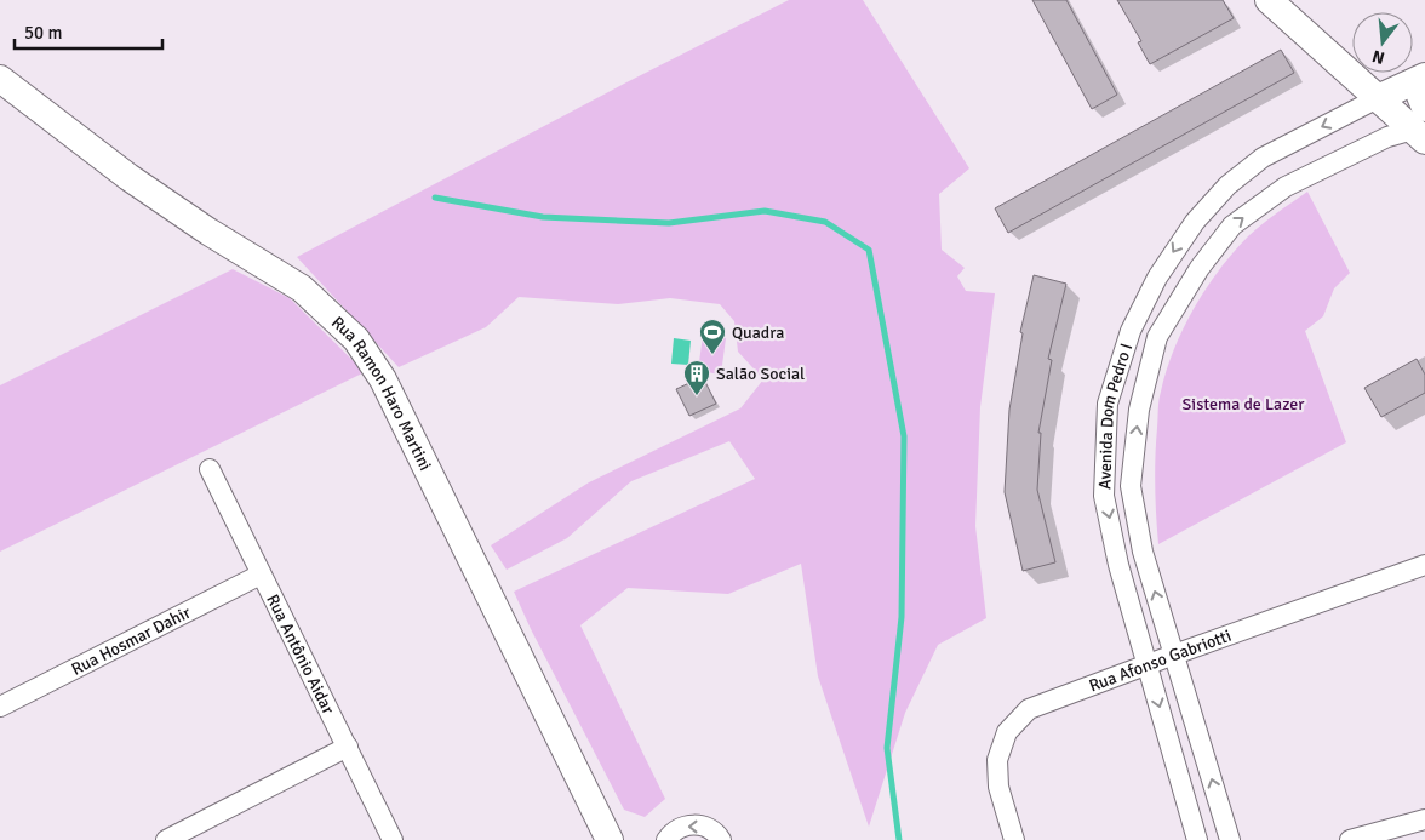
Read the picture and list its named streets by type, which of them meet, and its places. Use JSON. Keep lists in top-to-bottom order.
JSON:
{
  "streets": {
    "main road": ["Rua Ramon Haro Martini"],
    "street": [
      "Avenida Dom Pedro I",
      "Rua Hosmar Dahir",
      "Rua Antônio Aidar",
      "Rua Afonso Gabriotti"
    ]
  },
  "crossings": [
    ["Avenida Dom Pedro I", "Rua Afonso Gabriotti"],
    ["Rua Hosmar Dahir", "Rua Antônio Aidar"]
  ],
  "parks": ["Sistema de Lazer"],
  "places": {
    "sports": ["Quadra"],
    "building": ["Salão Social"]
  },
  "scale_bar": "50 m",
  "north": "bottom"
}
